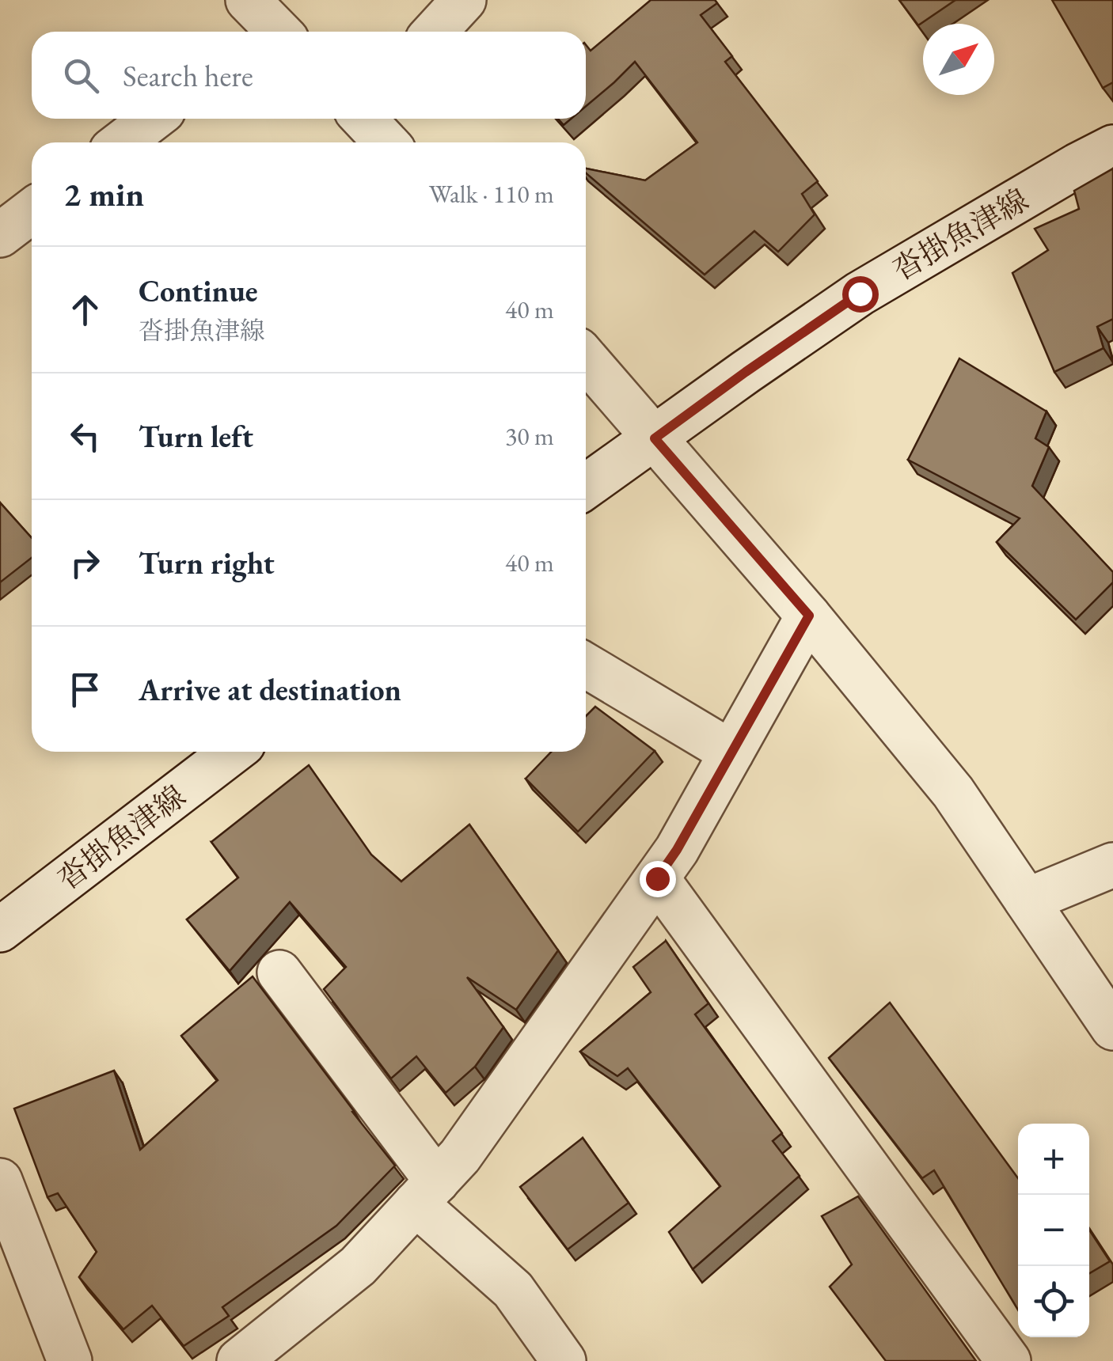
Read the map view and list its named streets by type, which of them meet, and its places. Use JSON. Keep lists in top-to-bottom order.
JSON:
{
  "streets": {
    "street": ["沓掛魚津線"]
  },
  "north": "top right",
  "page": {
    "search": "Search here",
    "heading": ["2 min", "Walk · 110 m"],
    "list": [
      ["Continue", "沓掛魚津線", "40 m"],
      ["Turn left", "30 m"],
      ["Turn right", "40 m"],
      "Arrive at destination"
    ],
    "map_buttons": ["+", "−"]
  }
}
